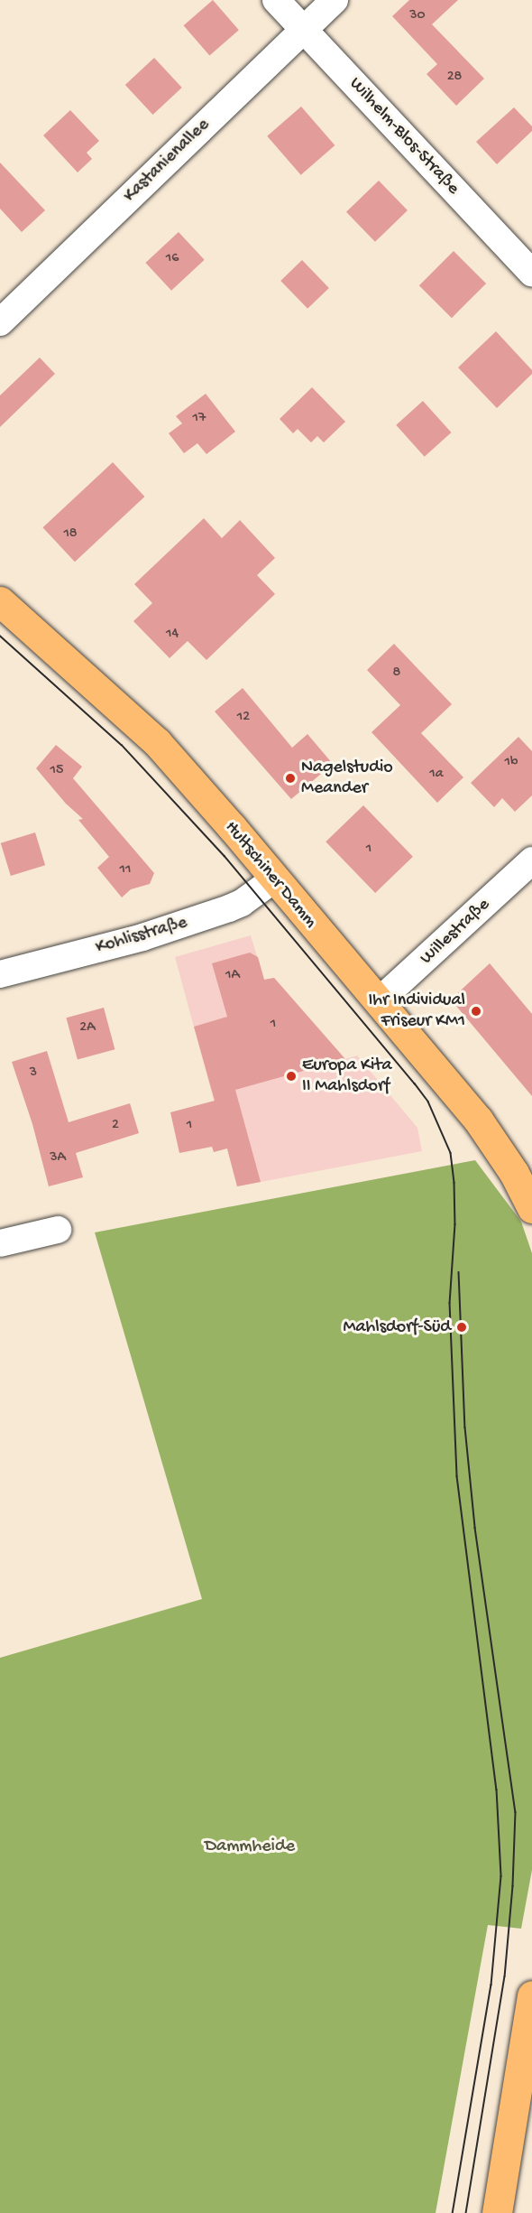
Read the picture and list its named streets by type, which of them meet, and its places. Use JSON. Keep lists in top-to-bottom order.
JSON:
{
  "streets": {
    "main road": ["Hultschiner Damm"],
    "street": [
      "Wilhelm-Blos-Straße",
      "Kastanienallee",
      "Willestraße",
      "Kohlisstraße"
    ]
  },
  "crossings": [
    ["Wilhelm-Blos-Straße", "Kastanienallee"],
    ["Hultschiner Damm", "Willestraße"],
    ["Hultschiner Damm", "Kohlisstraße"]
  ],
  "parks": ["Dammheide"],
  "places": [
    "Nagelstudio Meander",
    "Ihr Individual Friseur KM1",
    "Europa Kita II Mahlsdorf",
    "Mahlsdorf-Süd"
  ],
  "house_numbers": [
    "30",
    "28",
    "16",
    "17",
    "18",
    "14",
    "8",
    "12",
    "1b",
    "15",
    "1a",
    "1",
    "11",
    "1A",
    "1",
    "2A",
    "3",
    "2",
    "1",
    "3A"
  ]
}
